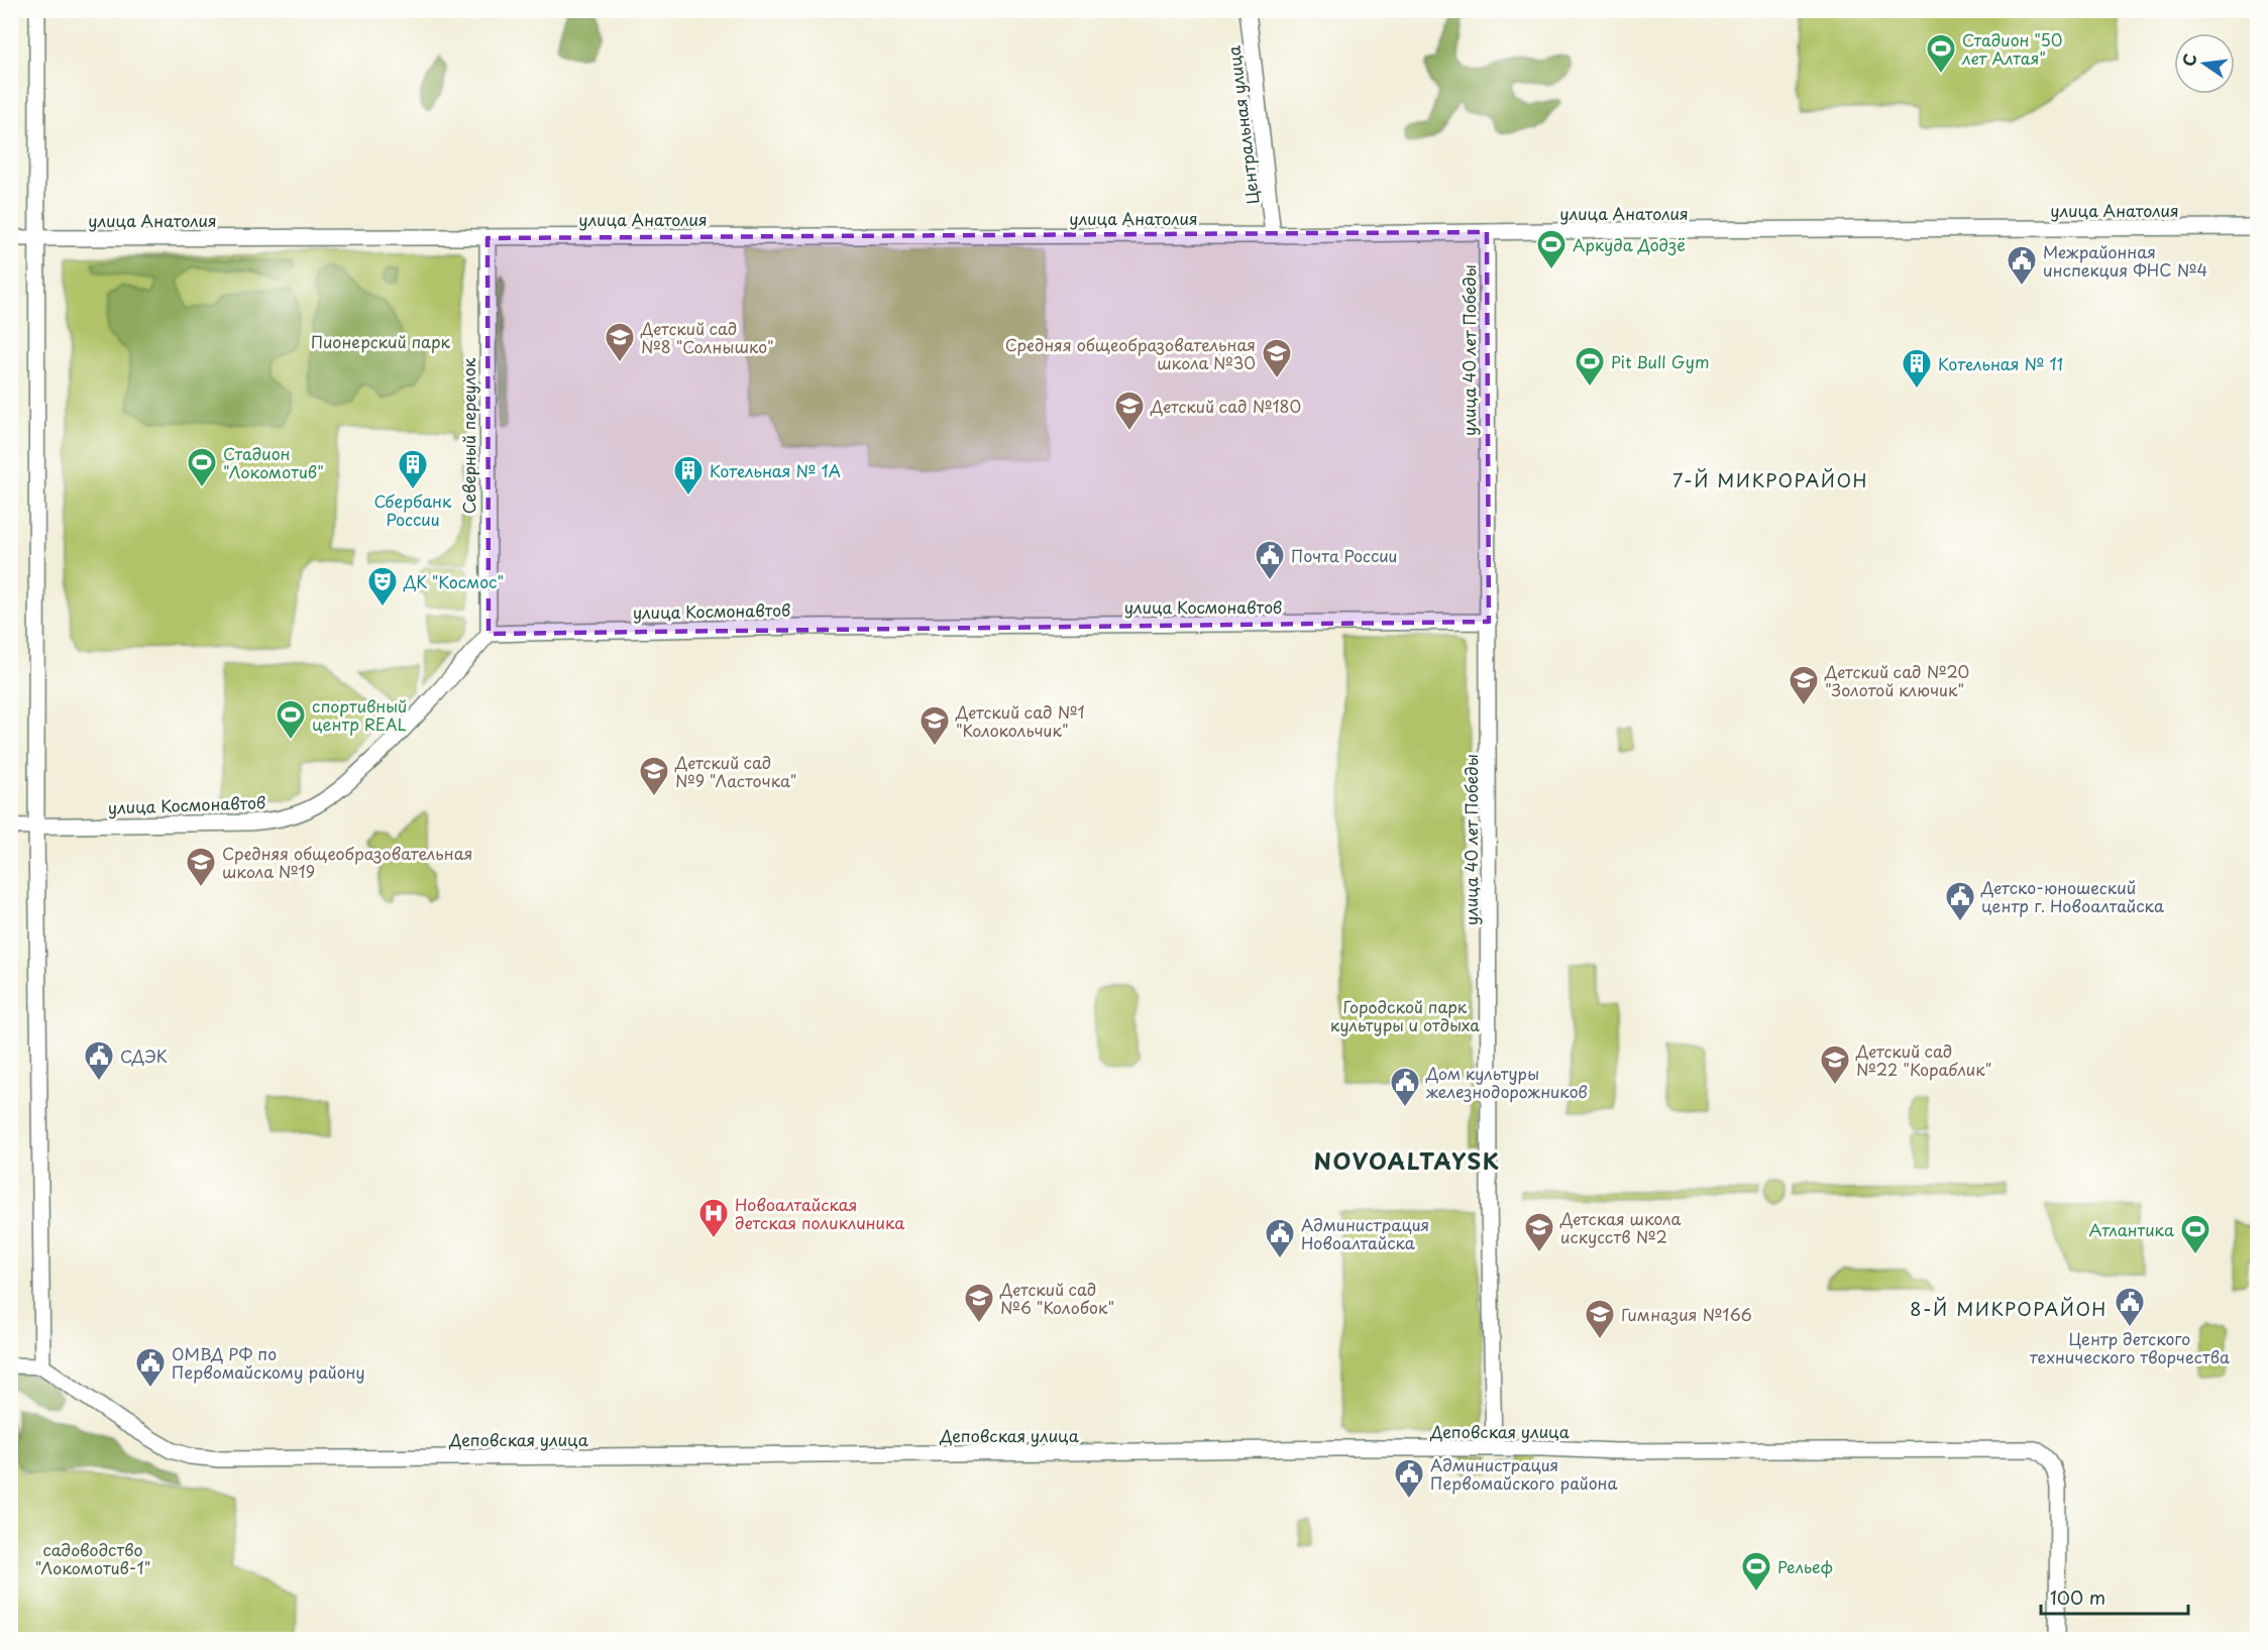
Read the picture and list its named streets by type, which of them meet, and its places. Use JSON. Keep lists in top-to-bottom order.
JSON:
{
  "streets": {
    "street": [
      "Центральная улица",
      "улица Анатолия",
      "улица 40 лет Победы",
      "Северный переулок",
      "улица Космонавтов",
      "Деповская улица"
    ]
  },
  "crossings": [
    ["Центральная улица", "улица Анатолия"],
    ["улица Анатолия", "улица 40 лет Победы"],
    ["улица Анатолия", "Северный переулок"],
    ["улица 40 лет Победы", "улица Космонавтов"],
    ["улица 40 лет Победы", "Деповская улица"],
    ["Северный переулок", "улица Космонавтов"]
  ],
  "districts": ["7-Й МИКРОРАЙОН", "NOVOALTAYSK", "8-Й МИКРОРАЙОН"],
  "parks": ["Пионерский парк", "Городской парк культуры и отдыха", "садоводство \"Локомотив-1\""],
  "places": {
    "sports": [
      "Стадион \"50 лет Алтая\"",
      "Аркуда Додзё",
      "Pit Bull Gym",
      "Стадион \"Локомотив\"",
      "спортивный центр REAL",
      "Атлантика",
      "Рельеф"
    ],
    "public building": [
      "Межрайонная инспекция ФНС №4",
      "Почта России",
      "Детско-юношеский центр г. Новоалтайска",
      "СДЭК",
      "Дом культуры железнодорожников",
      "Администрация Новоалтайска",
      "Центр детского технического творчества",
      "ОМВД РФ по Первомайскому району",
      "Администрация Первомайского района"
    ],
    "school or university": [
      "Детский сад №8 \"Солнышко\"",
      "Средняя общеобразовательная школа №30",
      "Детский сад №180",
      "Детский сад №20 \"Золотой ключик\"",
      "Детский сад №1 \"Колокольчик\"",
      "Детский сад №9 \"Ласточка\"",
      "Средняя общеобразовательная школа №19",
      "Детский сад №22 \"Кораблик\"",
      "Детская школа искусств №2",
      "Детский сад №6 \"Колобок\"",
      "Гимназия №166"
    ],
    "building": ["Котельная № 11", "Сбербанк России", "Котельная № 1А"],
    "theatre": ["ДК \"Космос\""],
    "hospital": ["Новоалтайская детская поликлиника"]
  },
  "scale_bar": "100 m",
  "north": "left"
}
